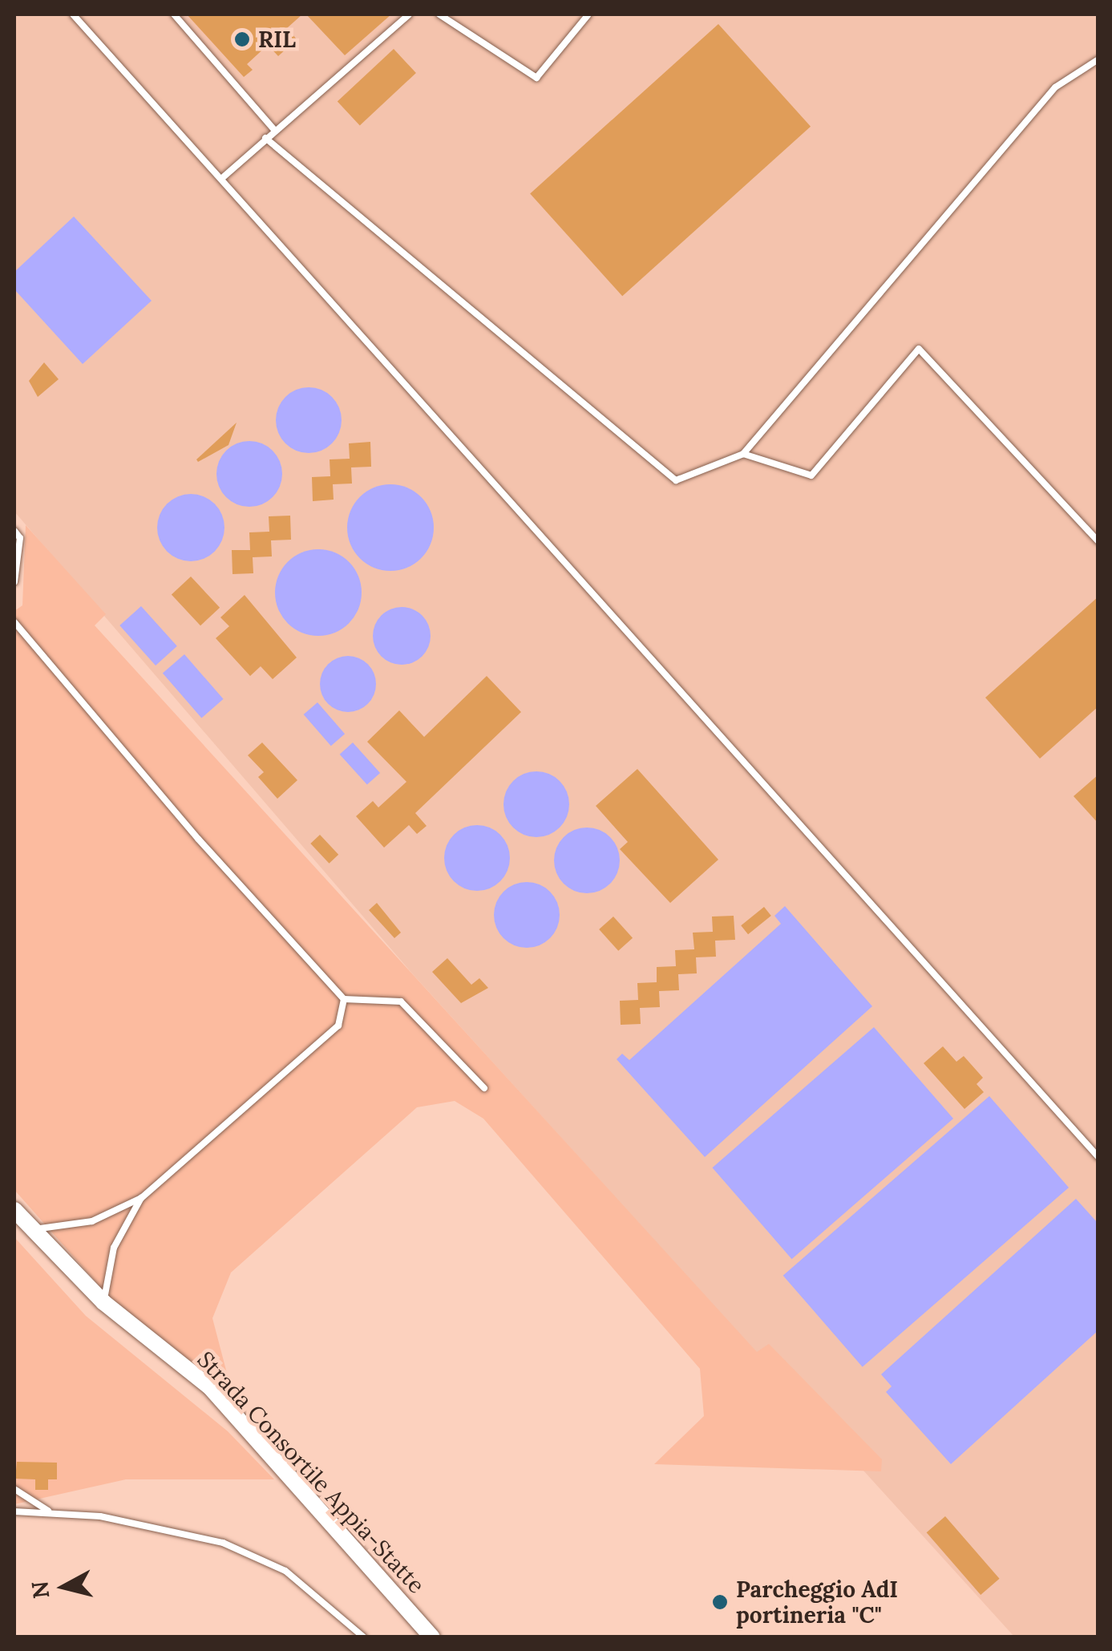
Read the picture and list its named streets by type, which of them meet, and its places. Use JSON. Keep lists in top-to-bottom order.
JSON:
{
  "streets": {
    "street": ["Strada Consortile Appia-Statte"]
  },
  "places": ["RIL", "Parcheggio AdI portineria \"C\""],
  "north": "left"
}
